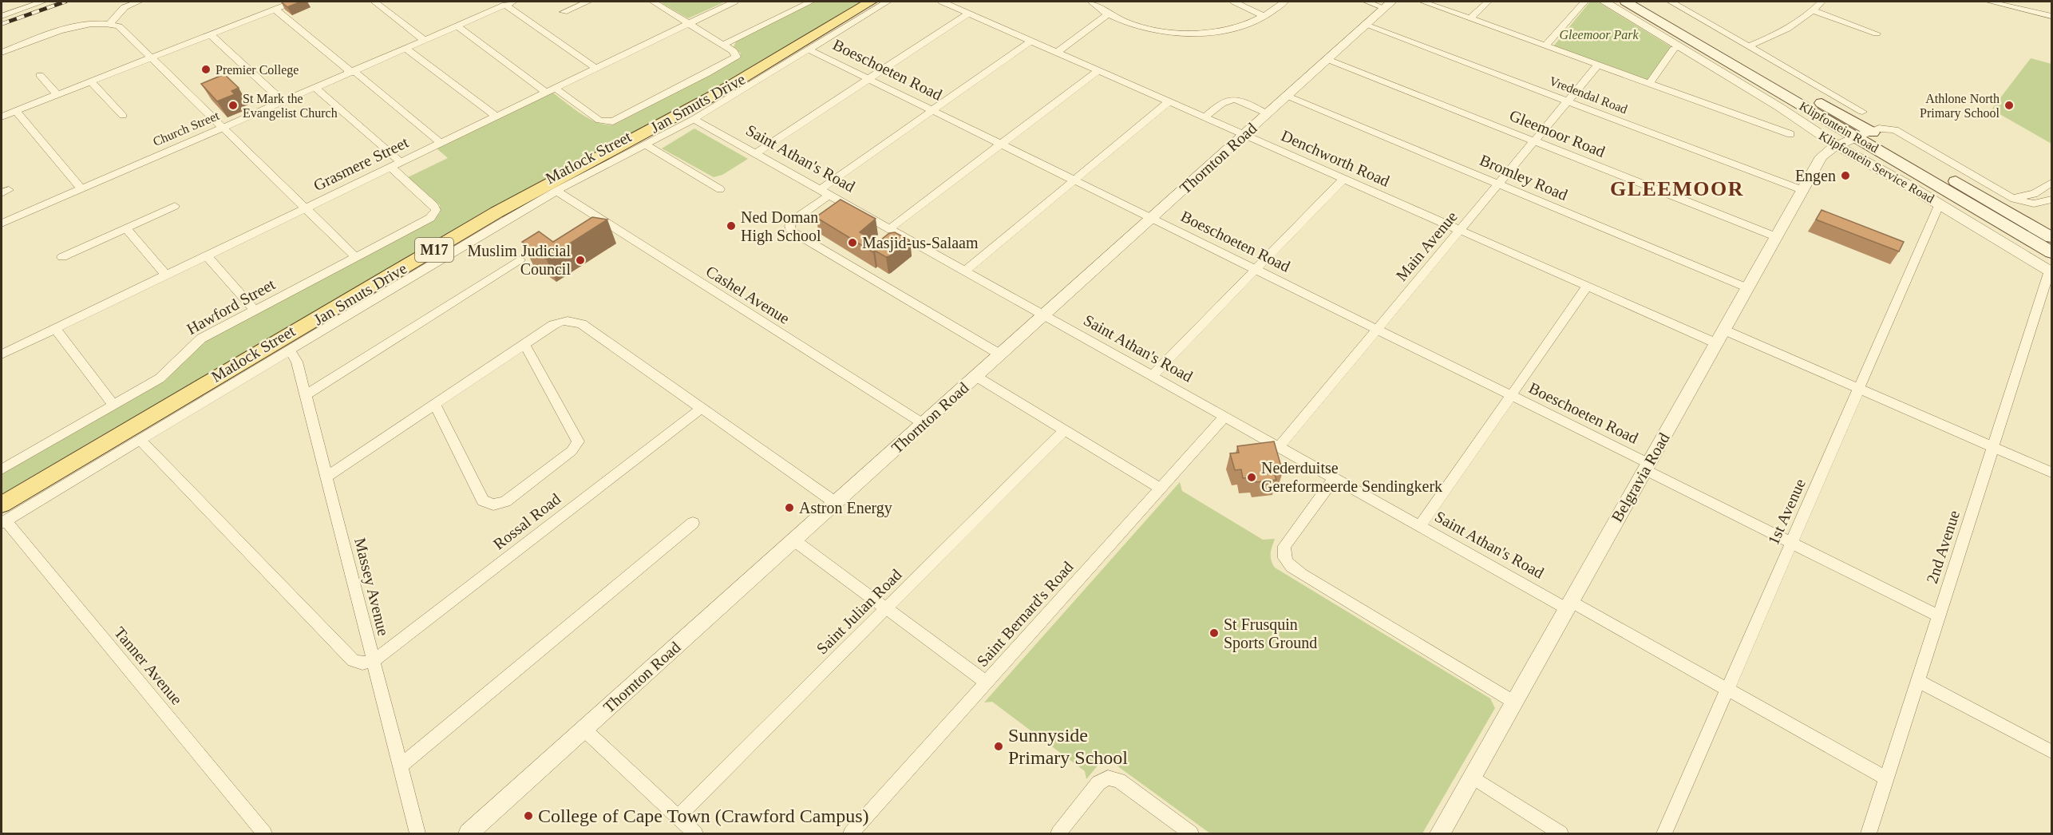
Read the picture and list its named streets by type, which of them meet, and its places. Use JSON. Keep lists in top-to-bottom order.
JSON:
{
  "streets": {
    "main road": ["Jan Smuts Drive", "Klipfontein Road", "M17"],
    "street": [
      "Boeschoeten Road",
      "Vredendal Road",
      "Church Street",
      "Gleemoor Road",
      "Matlock Street",
      "Saint Athan's Road",
      "Thornton Road",
      "Denchworth Road",
      "Grasmere Street",
      "Klipfontein Service Road",
      "Bromley Road",
      "Main Avenue",
      "Cashel Avenue",
      "Hawford Street",
      "Belgravia Road",
      "1st Avenue",
      "Rossal Road",
      "2nd Avenue",
      "Massey Avenue",
      "Saint Julian Road",
      "Saint Bernard's Road",
      "Tanner Avenue"
    ]
  },
  "crossings": [
    ["Boeschoeten Road", "Matlock Street"],
    ["Boeschoeten Road", "Thornton Road"],
    ["Boeschoeten Road", "Main Avenue"],
    ["Boeschoeten Road", "Belgravia Road"],
    ["Boeschoeten Road", "1st Avenue"],
    ["Boeschoeten Road", "2nd Avenue"],
    ["Vredendal Road", "Thornton Road"],
    ["Vredendal Road", "Main Avenue"],
    ["Vredendal Road", "Belgravia Road"],
    ["Jan Smuts Drive", "Matlock Street"],
    ["Jan Smuts Drive", "Tanner Avenue"],
    ["Klipfontein Road", "Belgravia Road"],
    ["Gleemoor Road", "Thornton Road"],
    ["Gleemoor Road", "Main Avenue"],
    ["Gleemoor Road", "Belgravia Road"],
    ["Matlock Street", "Saint Athan's Road"],
    ["Matlock Street", "Cashel Avenue"],
    ["Matlock Street", "Massey Avenue"],
    ["Matlock Street", "Tanner Avenue"],
    ["Saint Athan's Road", "Thornton Road"],
    ["Saint Athan's Road", "Main Avenue"],
    ["Saint Athan's Road", "Belgravia Road"],
    ["Saint Athan's Road", "1st Avenue"],
    ["Saint Athan's Road", "2nd Avenue"],
    ["Saint Athan's Road", "Saint Bernard's Road"],
    ["Thornton Road", "Denchworth Road"],
    ["Thornton Road", "Bromley Road"],
    ["Thornton Road", "Cashel Avenue"],
    ["Denchworth Road", "Main Avenue"],
    ["Denchworth Road", "Belgravia Road"],
    ["Denchworth Road", "1st Avenue"],
    ["Denchworth Road", "2nd Avenue"],
    ["Grasmere Street", "Hawford Street"],
    ["Klipfontein Service Road", "Belgravia Road"],
    ["Klipfontein Service Road", "1st Avenue"],
    ["Klipfontein Service Road", "2nd Avenue"],
    ["Bromley Road", "Main Avenue"],
    ["Bromley Road", "Belgravia Road"],
    ["Rossal Road", "Massey Avenue"]
  ],
  "districts": ["GLEEMOOR"],
  "parks": ["Gleemoor Park"],
  "places": [
    "Premier College",
    "St Mark the Evangelist Church",
    "Athlone North Primary School",
    "Engen",
    "Ned Doman High School",
    "Masjid-us-Salaam",
    "Muslim Judicial Council",
    "Nederduitse Gereformeerde Sendingkerk",
    "Astron Energy",
    "St Frusquin Sports Ground",
    "Sunnyside Primary School",
    "College of Cape Town (Crawford Campus)"
  ]
}
